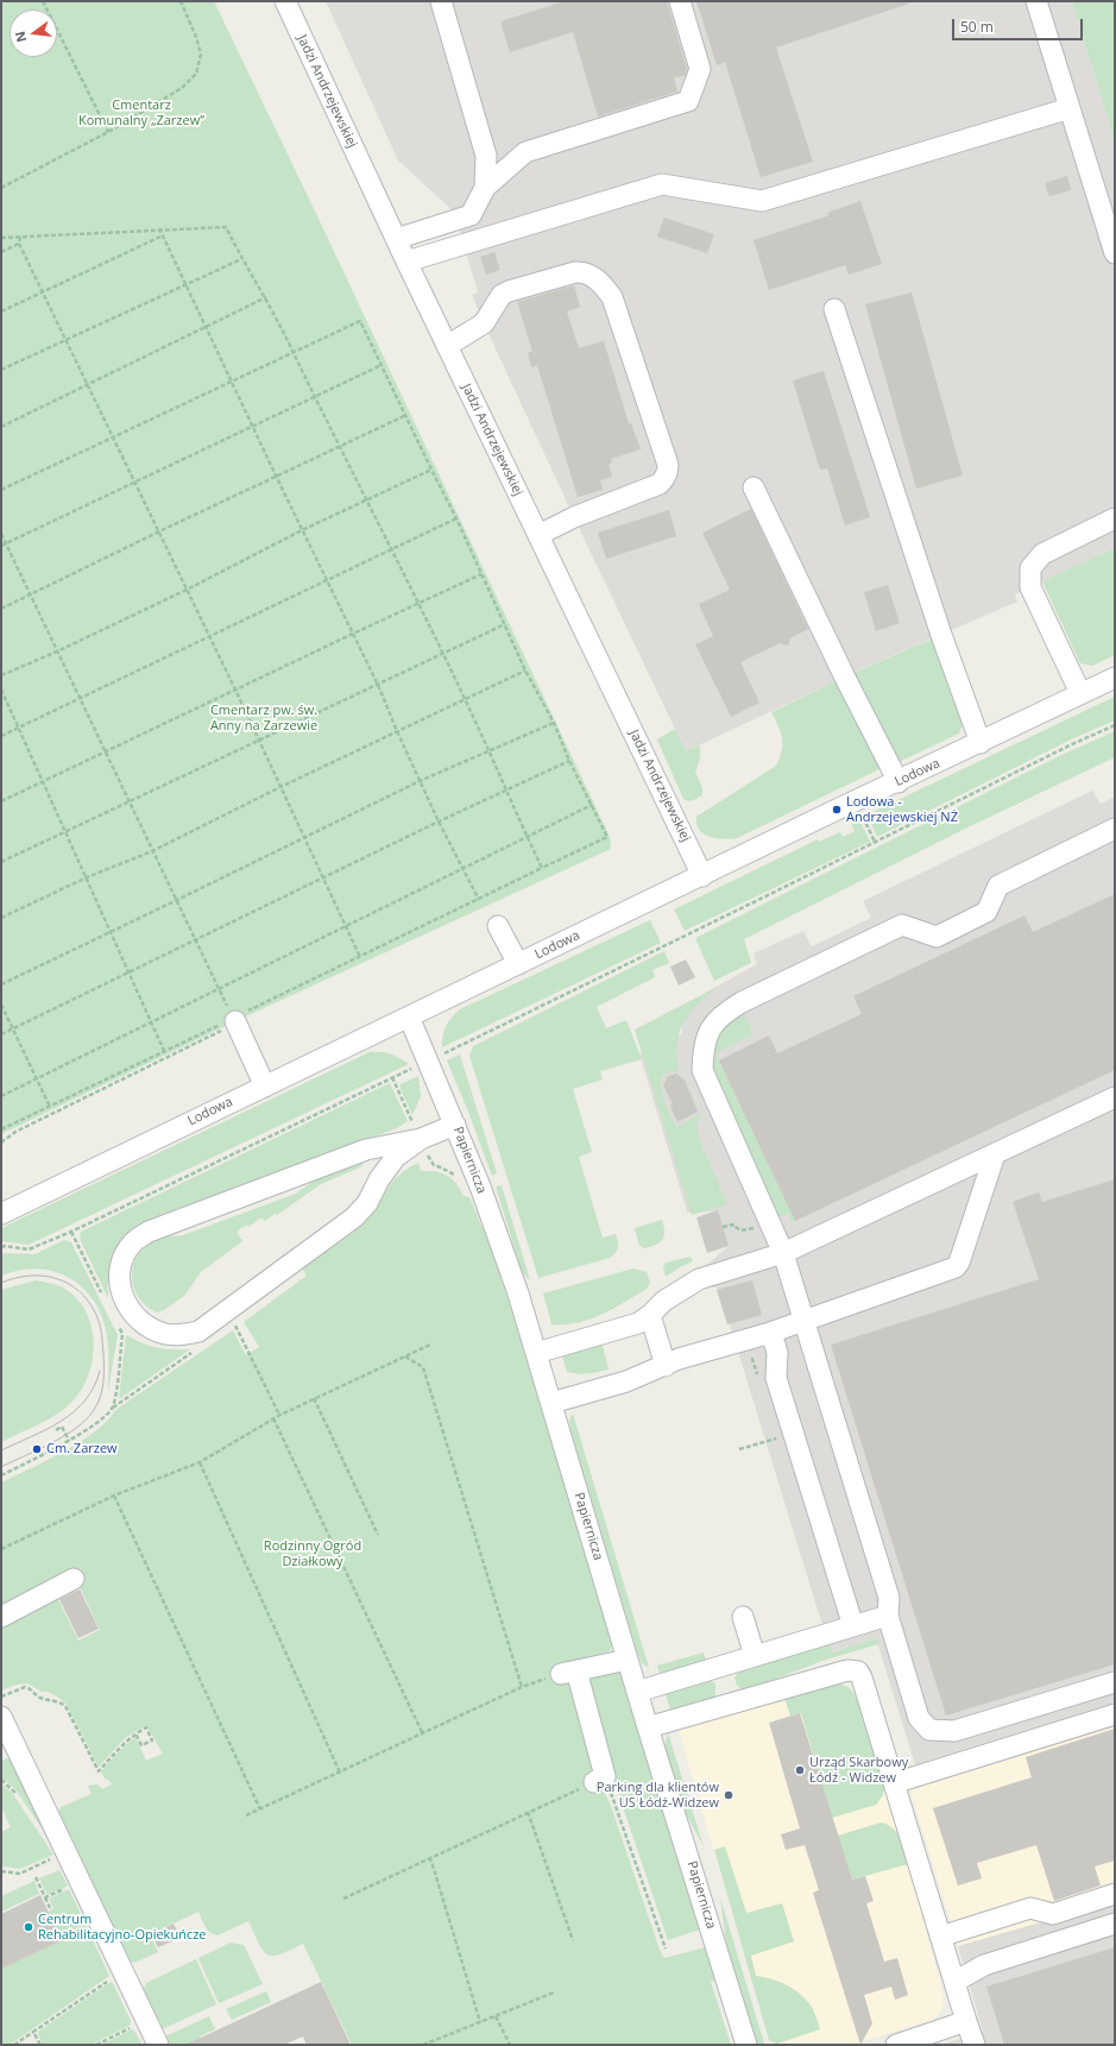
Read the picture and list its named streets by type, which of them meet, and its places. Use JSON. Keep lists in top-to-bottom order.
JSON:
{
  "streets": {
    "street": ["Jadzi Andrzejewskiej", "Lodowa", "Papiernicza"]
  },
  "crossings": [
    ["Jadzi Andrzejewskiej", "Lodowa"],
    ["Lodowa", "Papiernicza"]
  ],
  "parks": ["Cmentarz Komunalny „Zarzew”", "Cmentarz pw. św. Anny na Zarzewie", "Rodzinny Ogród Działkowy"],
  "places": [
    "Lodowa - Andrzejewskiej NŻ",
    "Cm. Zarzew",
    "Urząd Skarbowy Łódź - Widzew",
    "Parking dla klientów US Łódź-Widzew",
    "Centrum Rehabilitacyjno-Opiekuńcze"
  ],
  "scale_bar": "50 m",
  "north": "left"
}
